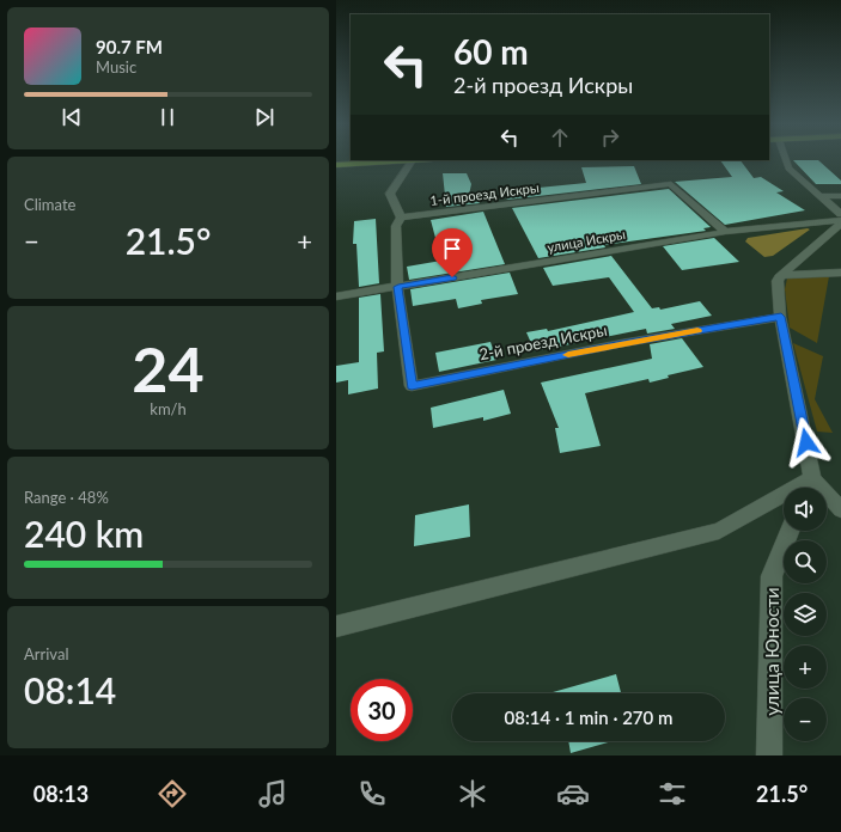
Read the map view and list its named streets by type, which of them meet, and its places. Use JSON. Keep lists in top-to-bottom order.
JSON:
{
  "streets": {
    "street": [
      "1-й проезд Искры",
      "улица Искры",
      "2-й проезд Искры",
      "улица Юности"
    ]
  },
  "crossings": [
    ["1-й проезд Искры", "улица Искры"],
    ["улица Искры", "2-й проезд Искры"]
  ],
  "page": {
    "turn": ["60 m", "2-й проезд Искры"],
    "song": ["90.7 FM", "Music"],
    "tile": [
      "Climate",
      ["24", "km/h"],
      ["Range · 48%", "240 km"],
      ["Arrival", "08:14"]
    ],
    "heat": ["−", "21.5°", "+"],
    "map_buttons": ["+", "−"],
    "limit": "30",
    "trip": "08:14 · 1 min · 270 m",
    "tabs": ["08:13", "21.5°"]
  }
}
